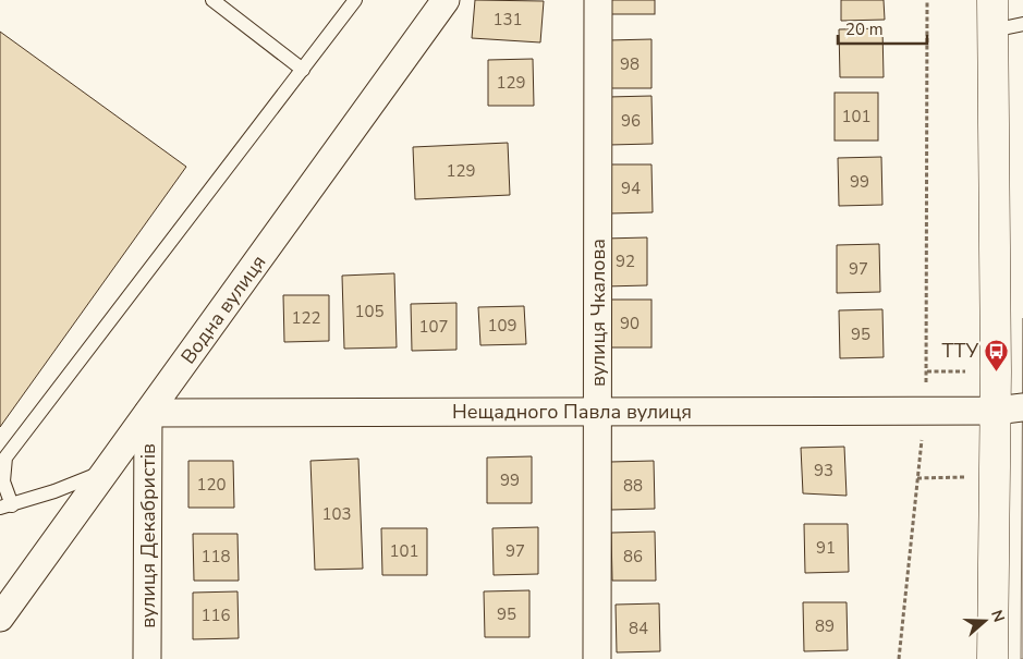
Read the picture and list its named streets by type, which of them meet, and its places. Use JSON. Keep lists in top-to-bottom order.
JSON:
{
  "streets": {
    "street": [
      "Водна вулиця",
      "вулиця Чкалова",
      "Нещадного Павла вулиця",
      "вулиця Декабристів"
    ]
  },
  "crossings": [
    ["Водна вулиця", "Нещадного Павла вулиця"],
    ["Водна вулиця", "вулиця Декабристів"],
    ["вулиця Чкалова", "Нещадного Павла вулиця"],
    ["Нещадного Павла вулиця", "вулиця Декабристів"]
  ],
  "places": {
    "bus stop": ["ТТУ"]
  },
  "house_numbers": [
    "131",
    "98",
    "129",
    "101",
    "96",
    "129",
    "99",
    "94",
    "92",
    "97",
    "105",
    "122",
    "90",
    "109",
    "107",
    "95",
    "93",
    "99",
    "120",
    "88",
    "103",
    "91",
    "101",
    "97",
    "118",
    "86",
    "95",
    "116",
    "89",
    "84"
  ],
  "scale_bar": "20 m",
  "north": "right"
}
